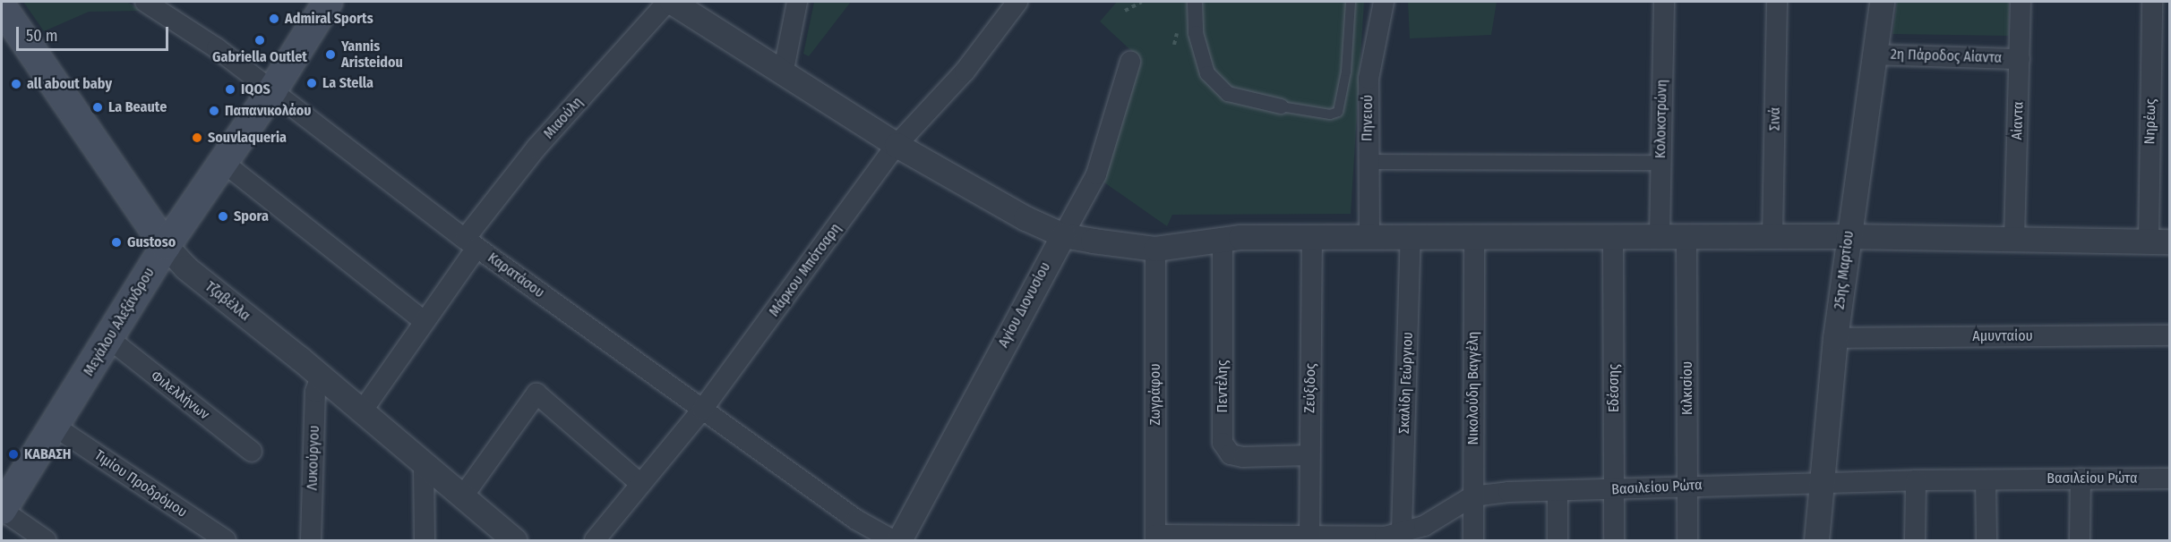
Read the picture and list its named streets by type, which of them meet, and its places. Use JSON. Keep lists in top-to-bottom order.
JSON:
{
  "streets": {
    "main road": ["Τζαβέλλα", "Μεγάλου Αλεξάνδρου"],
    "street": [
      "2η Πάροδος Αίαντα",
      "Μιαούλη",
      "Πηνειού",
      "Κολοκοτρώνη",
      "Σινά",
      "Αίαντα",
      "Νηρέως",
      "Μάρκου Μπότσαρη",
      "25ης Μαρτίου",
      "Καρατάσου",
      "Αγίου Διονυσίου",
      "Αμυνταίου",
      "Σκαλίδη Γεώργιου",
      "Πεντέλης",
      "Ζεύξιδος",
      "Νικολούδη Βαγγέλη",
      "Εδέσσης",
      "Κιλκισίου",
      "Ζωγράφου",
      "Φιλελλήνων",
      "Λυκούργου",
      "Βασιλείου Ρώτα",
      "Τιμίου Προδρόμου"
    ]
  },
  "crossings": [
    ["2η Πάροδος Αίαντα", "Αίαντα"],
    ["2η Πάροδος Αίαντα", "25ης Μαρτίου"],
    ["Μιαούλη", "Καρατάσου"],
    ["Μιαούλη", "Τζαβέλλα"],
    ["Μάρκου Μπότσαρη", "Καρατάσου"],
    ["25ης Μαρτίου", "Αμυνταίου"],
    ["25ης Μαρτίου", "Βασιλείου Ρώτα"],
    ["Καρατάσου", "Μεγάλου Αλεξάνδρου"],
    ["Τζαβέλλα", "Μεγάλου Αλεξάνδρου"],
    ["Τζαβέλλα", "Λυκούργου"],
    ["Μεγάλου Αλεξάνδρου", "Φιλελλήνων"],
    ["Μεγάλου Αλεξάνδρου", "Τιμίου Προδρόμου"],
    ["Σκαλίδη Γεώργιου", "Βασιλείου Ρώτα"],
    ["Πεντέλης", "Ζεύξιδος"],
    ["Ζεύξιδος", "Βασιλείου Ρώτα"],
    ["Νικολούδη Βαγγέλη", "Βασιλείου Ρώτα"],
    ["Εδέσσης", "Βασιλείου Ρώτα"],
    ["Κιλκισίου", "Βασιλείου Ρώτα"],
    ["Ζωγράφου", "Βασιλείου Ρώτα"]
  ],
  "places": [
    "Admiral Sports",
    "Gabriella Outlet",
    "Yannis Aristeidou",
    "La Stella",
    "all about baby",
    "IQOS",
    "La Beaute",
    "Παπανικολάου",
    "Souvlaqueria",
    "Spora",
    "Gustoso",
    "ΚΑΒΑΣΗ"
  ],
  "scale_bar": "50 m"
}
